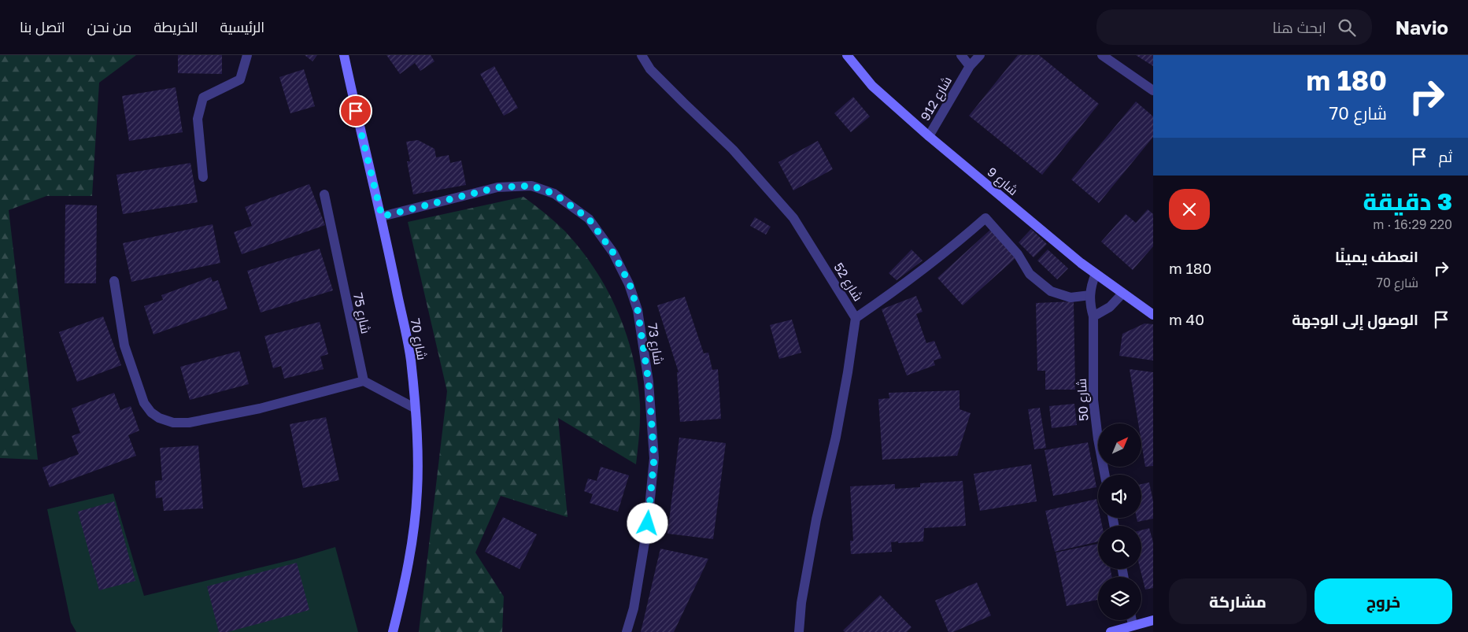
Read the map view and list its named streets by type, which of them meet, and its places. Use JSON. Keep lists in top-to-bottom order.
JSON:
{
  "streets": {
    "street": [
      "شارع 912",
      "شارع 9",
      "شارع 52",
      "شارع 75",
      "شارع 70",
      "شارع 73",
      "شارع 50"
    ]
  },
  "crossings": [
    ["شارع 912", "شارع 9"],
    ["شارع 9", "شارع 50"],
    ["شارع 70", "شارع 73"]
  ],
  "north": "top right",
  "page": {
    "header": "Navio",
    "search": "ابحث هنا",
    "nav": [
      "الرئيسية",
      "الخريطة",
      "من نحن",
      "اتصل بنا"
    ],
    "turn": ["180 m", "شارع 70"],
    "then": "ثم",
    "heading": ["3 دقيقة", "220 m · 16:29"],
    "list": [
      {
        "name": "انعطف يمينًا",
        "note": "شارع 70",
        "value": "180 m"
      },
      {
        "name": "الوصول إلى الوجهة",
        "value": "40 m"
      }
    ],
    "buttons": ["خروج", "مشاركة"]
  }
}
